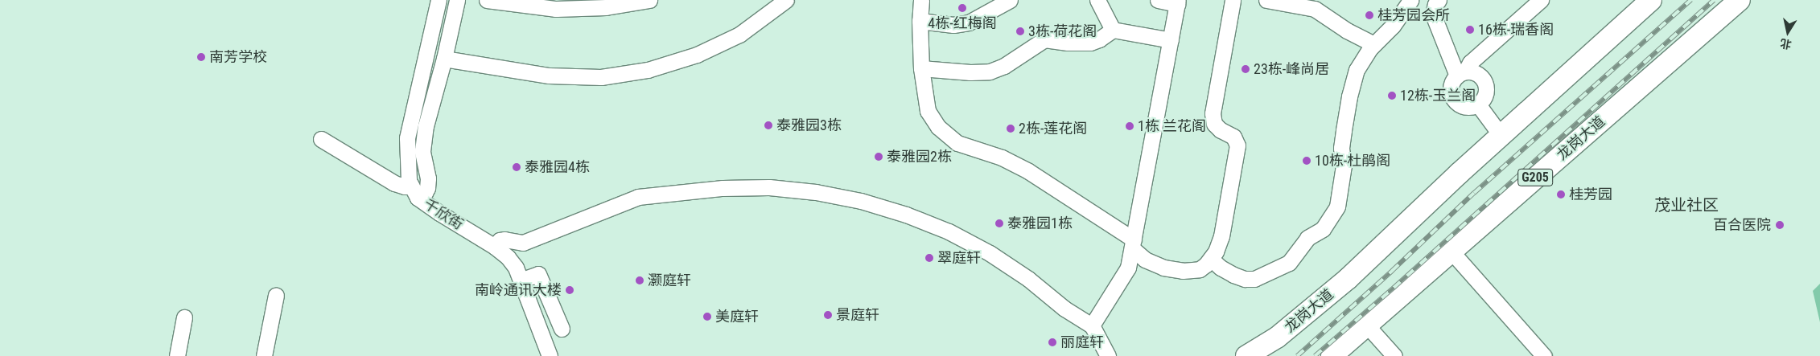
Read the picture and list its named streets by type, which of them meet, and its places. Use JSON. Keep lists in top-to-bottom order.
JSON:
{
  "streets": {
    "highway": ["龙岗大道", "G205"],
    "street": ["千欣街"]
  },
  "districts": ["茂业社区"],
  "places": [
    "4栋-红梅阁",
    "桂芳园会所",
    "16栋-瑞香阁",
    "3栋-荷花阁",
    "南芳学校",
    "23栋-峰尚居",
    "12栋-玉兰阁",
    "泰雅园3栋",
    "1栋 兰花阁",
    "2栋-莲花阁",
    "泰雅园2栋",
    "10栋-杜鹃阁",
    "泰雅园4栋",
    "桂芳园",
    "泰雅园1栋",
    "百合医院",
    "翠庭轩",
    "灏庭轩",
    "南岭通讯大楼",
    "景庭轩",
    "美庭轩",
    "丽庭轩"
  ],
  "north": "bottom"
}
